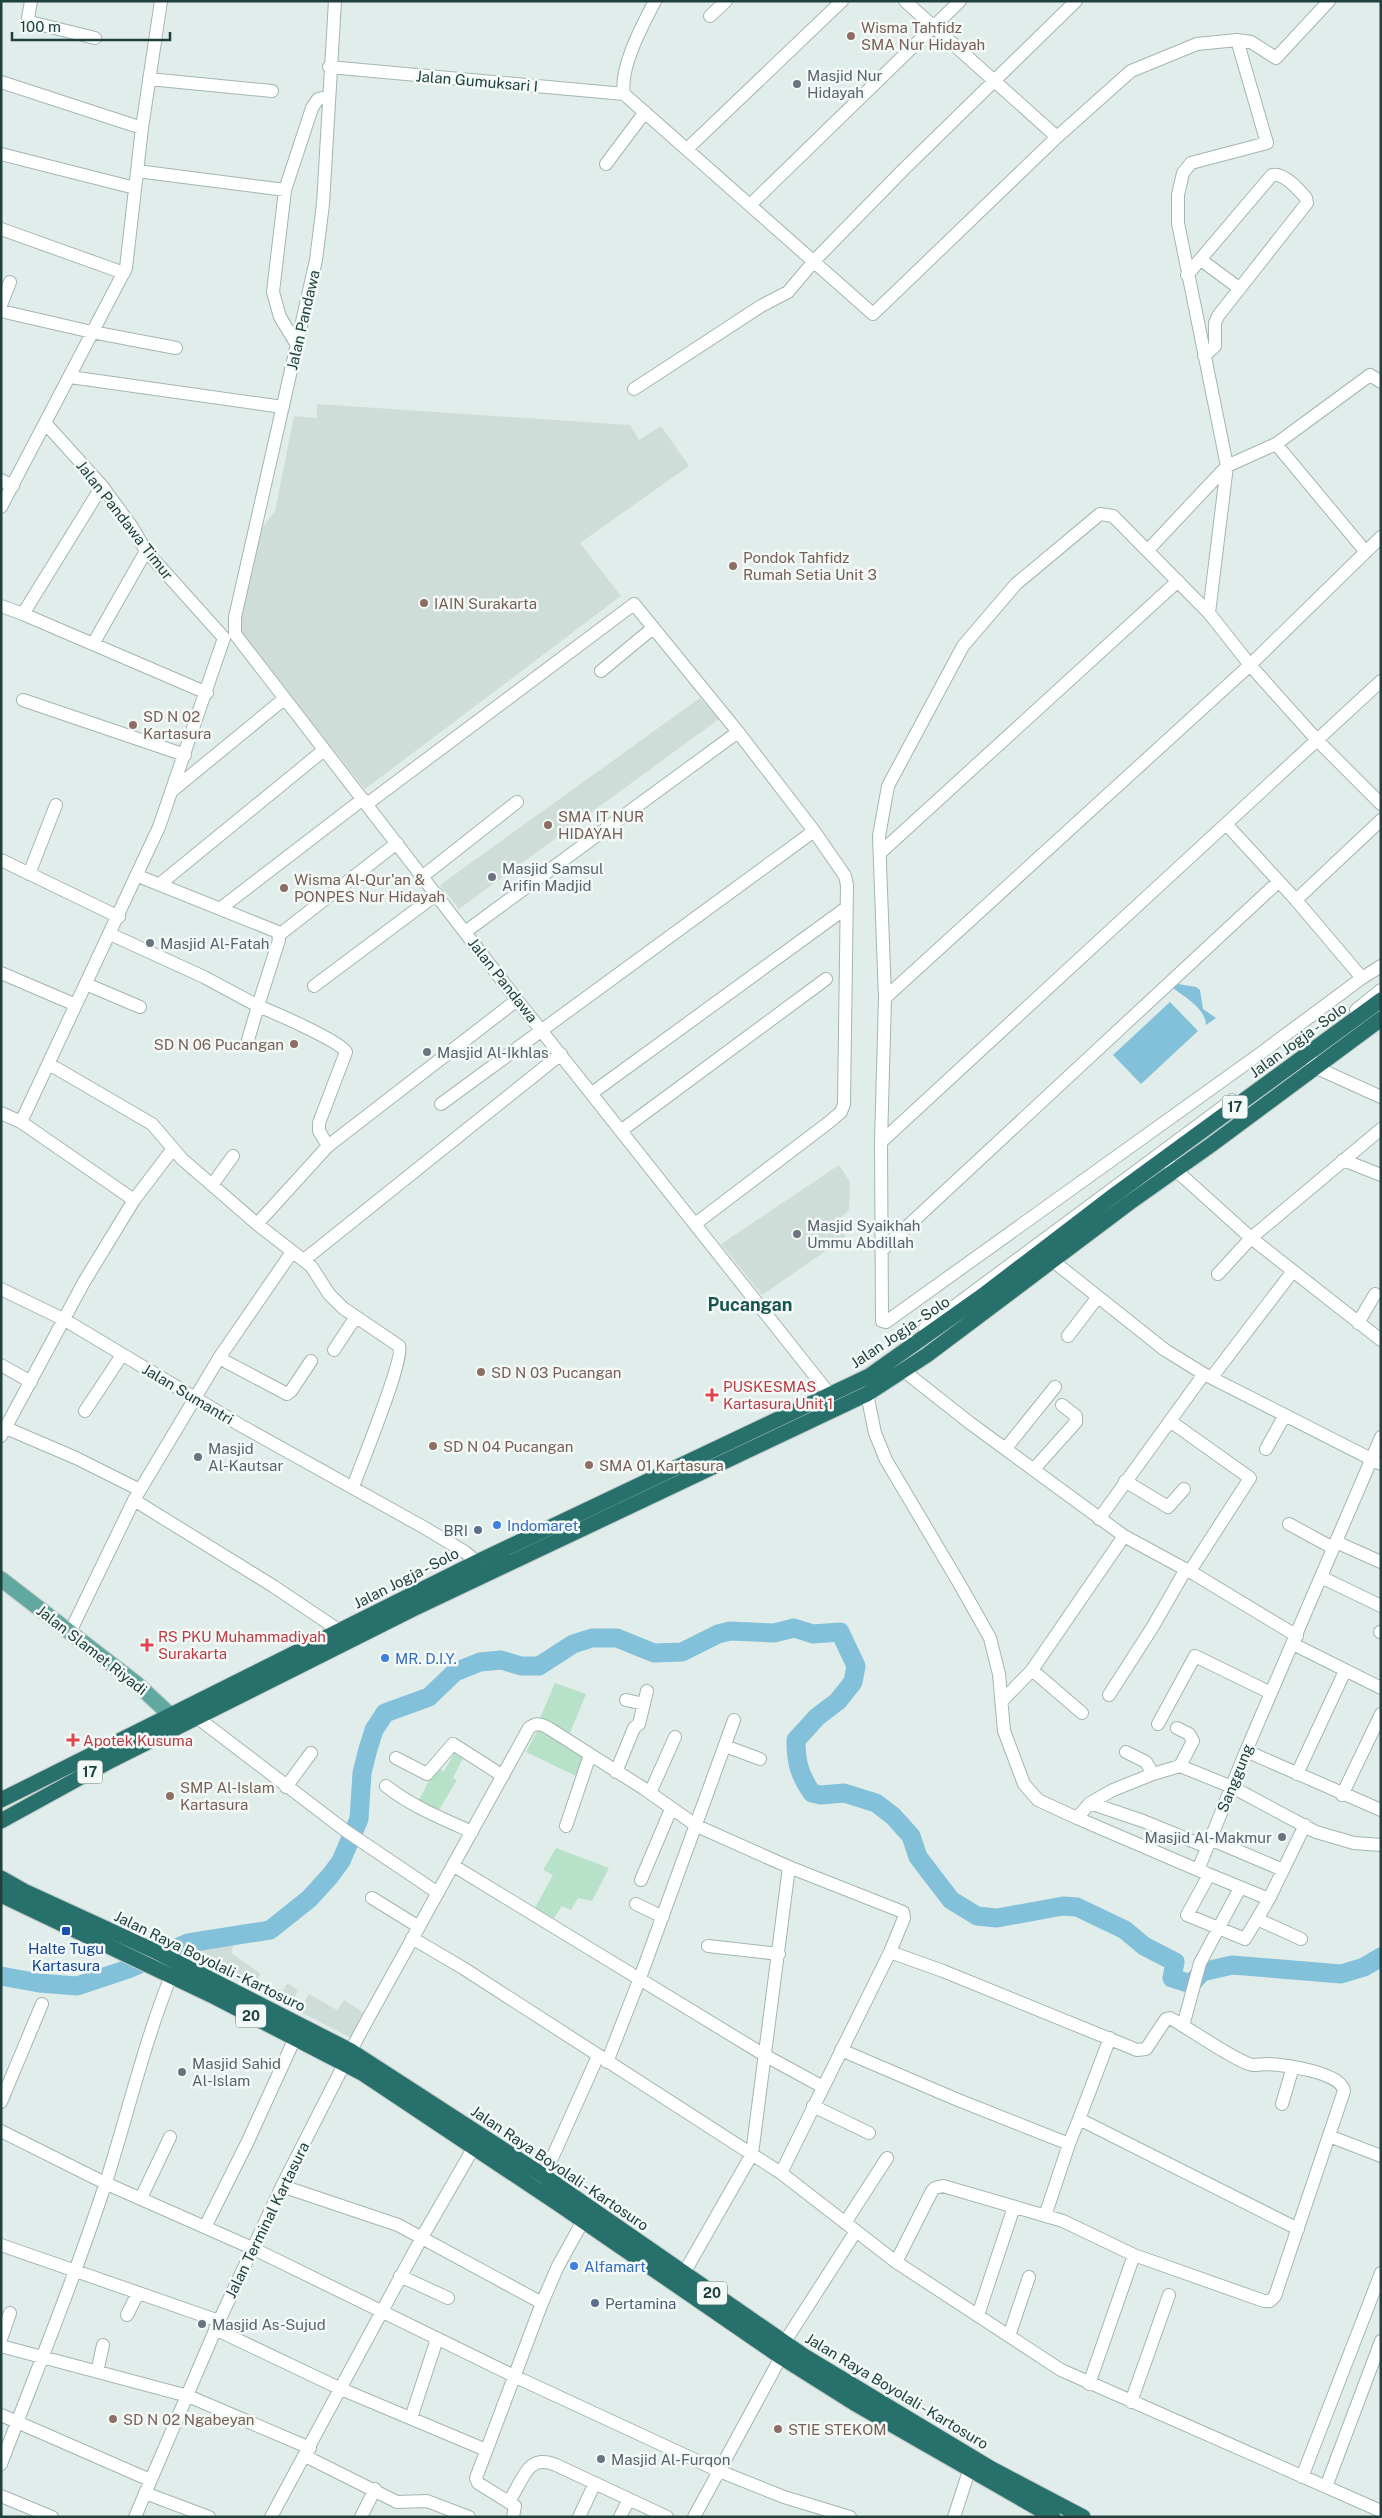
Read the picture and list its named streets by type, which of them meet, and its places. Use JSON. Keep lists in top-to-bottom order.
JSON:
{
  "streets": {
    "highway": [
      "Jalan Jogja - Solo",
      "17",
      "Jalan Raya Boyolali - Kartosuro",
      "20"
    ],
    "main road": ["Jalan Slamet Riyadi"],
    "street": [
      "Jalan Gumuksari I",
      "Jalan Pandawa",
      "Jalan Pandawa Timur",
      "Jalan Sumantri",
      "Sanggung",
      "Jalan Terminal Kartasura"
    ]
  },
  "crossings": [
    ["Jalan Gumuksari I", "Jalan Pandawa"],
    ["Jalan Pandawa", "Jalan Pandawa Timur"],
    ["Jalan Pandawa", "Jalan Jogja - Solo"],
    ["Jalan Jogja - Solo", "17"],
    ["Jalan Jogja - Solo", "Jalan Sumantri"],
    ["17", "Jalan Slamet Riyadi"],
    ["Jalan Raya Boyolali - Kartosuro", "Jalan Terminal Kartasura"]
  ],
  "districts": ["Pucangan"],
  "places": {
    "other": [
      "Wisma Tahfidz SMA Nur Hidayah",
      "Masjid Nur Hidayah",
      "Pondok Tahfidz Rumah Setia Unit 3",
      "IAIN Surakarta",
      "SD N 02 Kartasura",
      "SMA IT NUR HIDAYAH",
      "Masjid Samsul Arifin Madjid",
      "Wisma Al-Qur'an & PONPES Nur Hidayah",
      "Masjid Al-Fatah",
      "SD N 06 Pucangan",
      "Masjid Al-Ikhlas",
      "Masjid Syaikhah Ummu Abdillah",
      "SD N 03 Pucangan",
      "SD N 04 Pucangan",
      "Masjid Al-Kautsar",
      "SMA 01 Kartasura",
      "Indomaret",
      "BRI",
      "MR. D.I.Y.",
      "SMP Al-Islam Kartasura",
      "Masjid Al-Makmur",
      "Masjid Sahid Al-Islam",
      "Alfamart",
      "Pertamina",
      "Masjid As-Sujud",
      "SD N 02 Ngabeyan",
      "STIE STEKOM",
      "Masjid Al-Furqon"
    ],
    "health": ["PUSKESMAS Kartasura Unit 1", "RS PKU Muhammadiyah Surakarta", "Apotek Kusuma"],
    "transit": ["Halte Tugu Kartasura"]
  },
  "scale_bar": "100 m"
}
